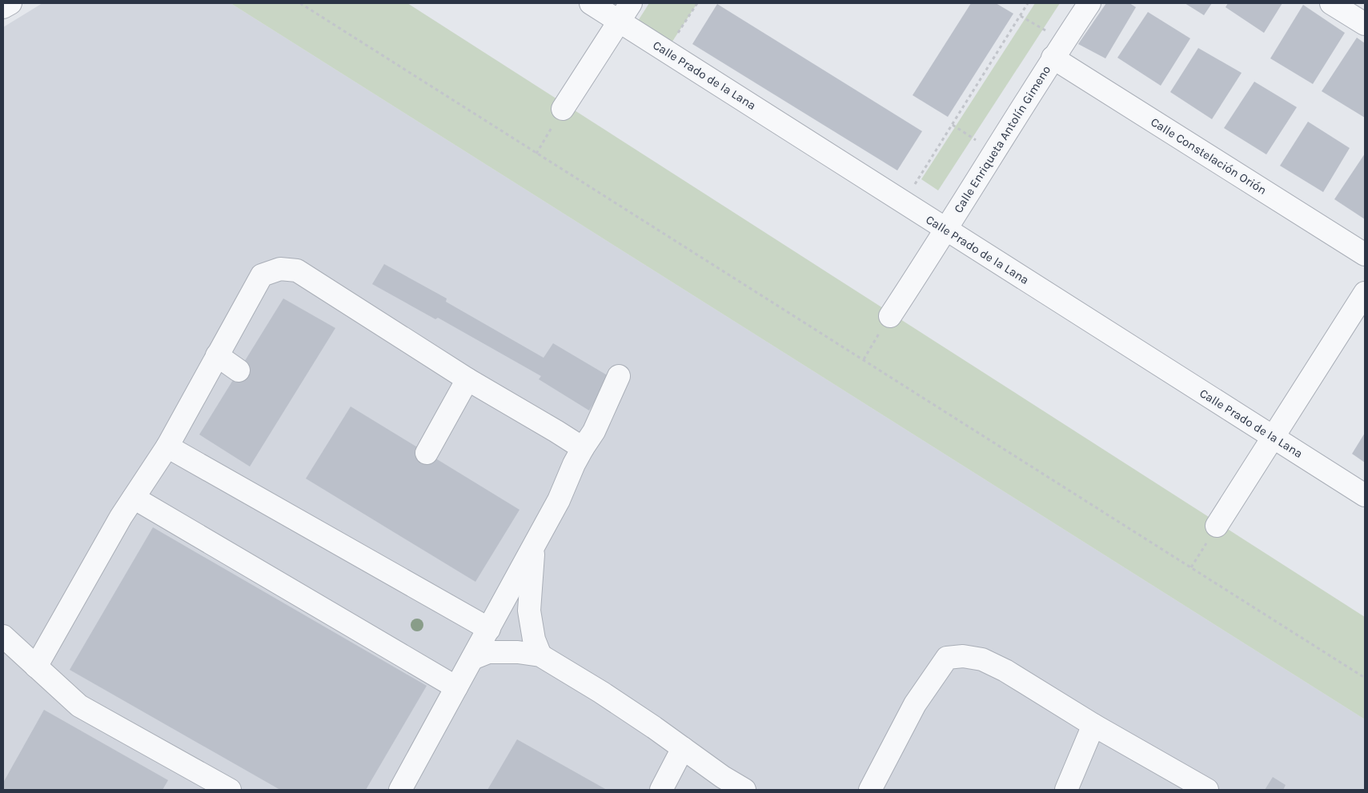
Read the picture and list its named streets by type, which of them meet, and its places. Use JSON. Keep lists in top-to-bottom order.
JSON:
{
  "streets": {
    "street": ["Calle Prado de la Lana", "Calle Enriqueta Antolín Gimeno", "Calle Constelación Orión"]
  },
  "crossings": [
    ["Calle Prado de la Lana", "Calle Enriqueta Antolín Gimeno"],
    ["Calle Enriqueta Antolín Gimeno", "Calle Constelación Orión"]
  ]
}
